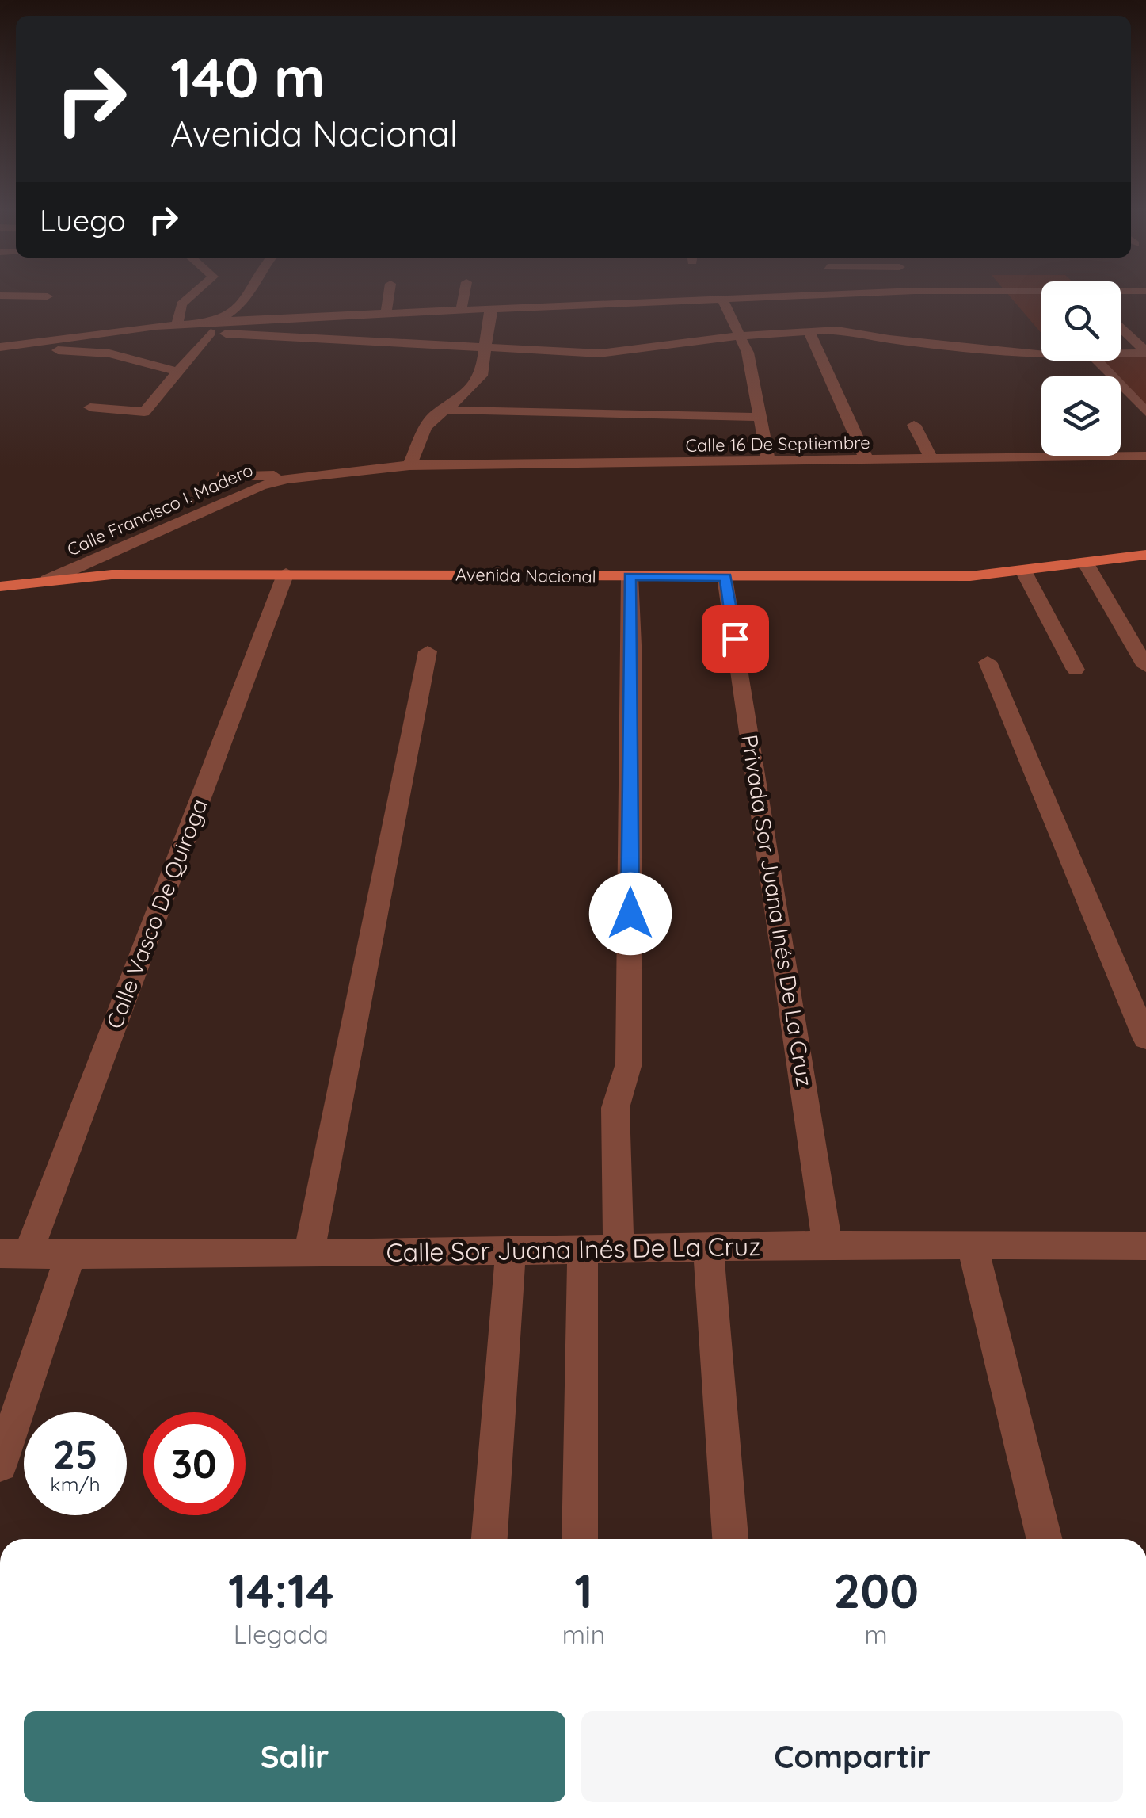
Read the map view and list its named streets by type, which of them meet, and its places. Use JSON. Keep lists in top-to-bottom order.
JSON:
{
  "streets": {
    "main road": ["Avenida Nacional"],
    "street": [
      "Calle 16 De Septiembre",
      "Calle Francisco I. Madero",
      "Privada Sor Juana Inés De La Cruz",
      "Calle Vasco De Quiroga",
      "Calle Sor Juana Inés De La Cruz"
    ]
  },
  "crossings": [
    ["Calle 16 De Septiembre", "Calle Francisco I. Madero"],
    ["Calle Francisco I. Madero", "Avenida Nacional"],
    ["Avenida Nacional", "Privada Sor Juana Inés De La Cruz"],
    ["Avenida Nacional", "Calle Vasco De Quiroga"],
    ["Privada Sor Juana Inés De La Cruz", "Calle Sor Juana Inés De La Cruz"],
    ["Calle Vasco De Quiroga", "Calle Sor Juana Inés De La Cruz"]
  ],
  "page": {
    "turn": ["140 m", "Avenida Nacional"],
    "then": "Luego",
    "speed": "25 km/h",
    "limit": "30",
    "eta": [
      "14:14",
      "Llegada",
      "1",
      "min",
      "200",
      "m"
    ],
    "buttons": ["Salir", "Compartir"]
  }
}
